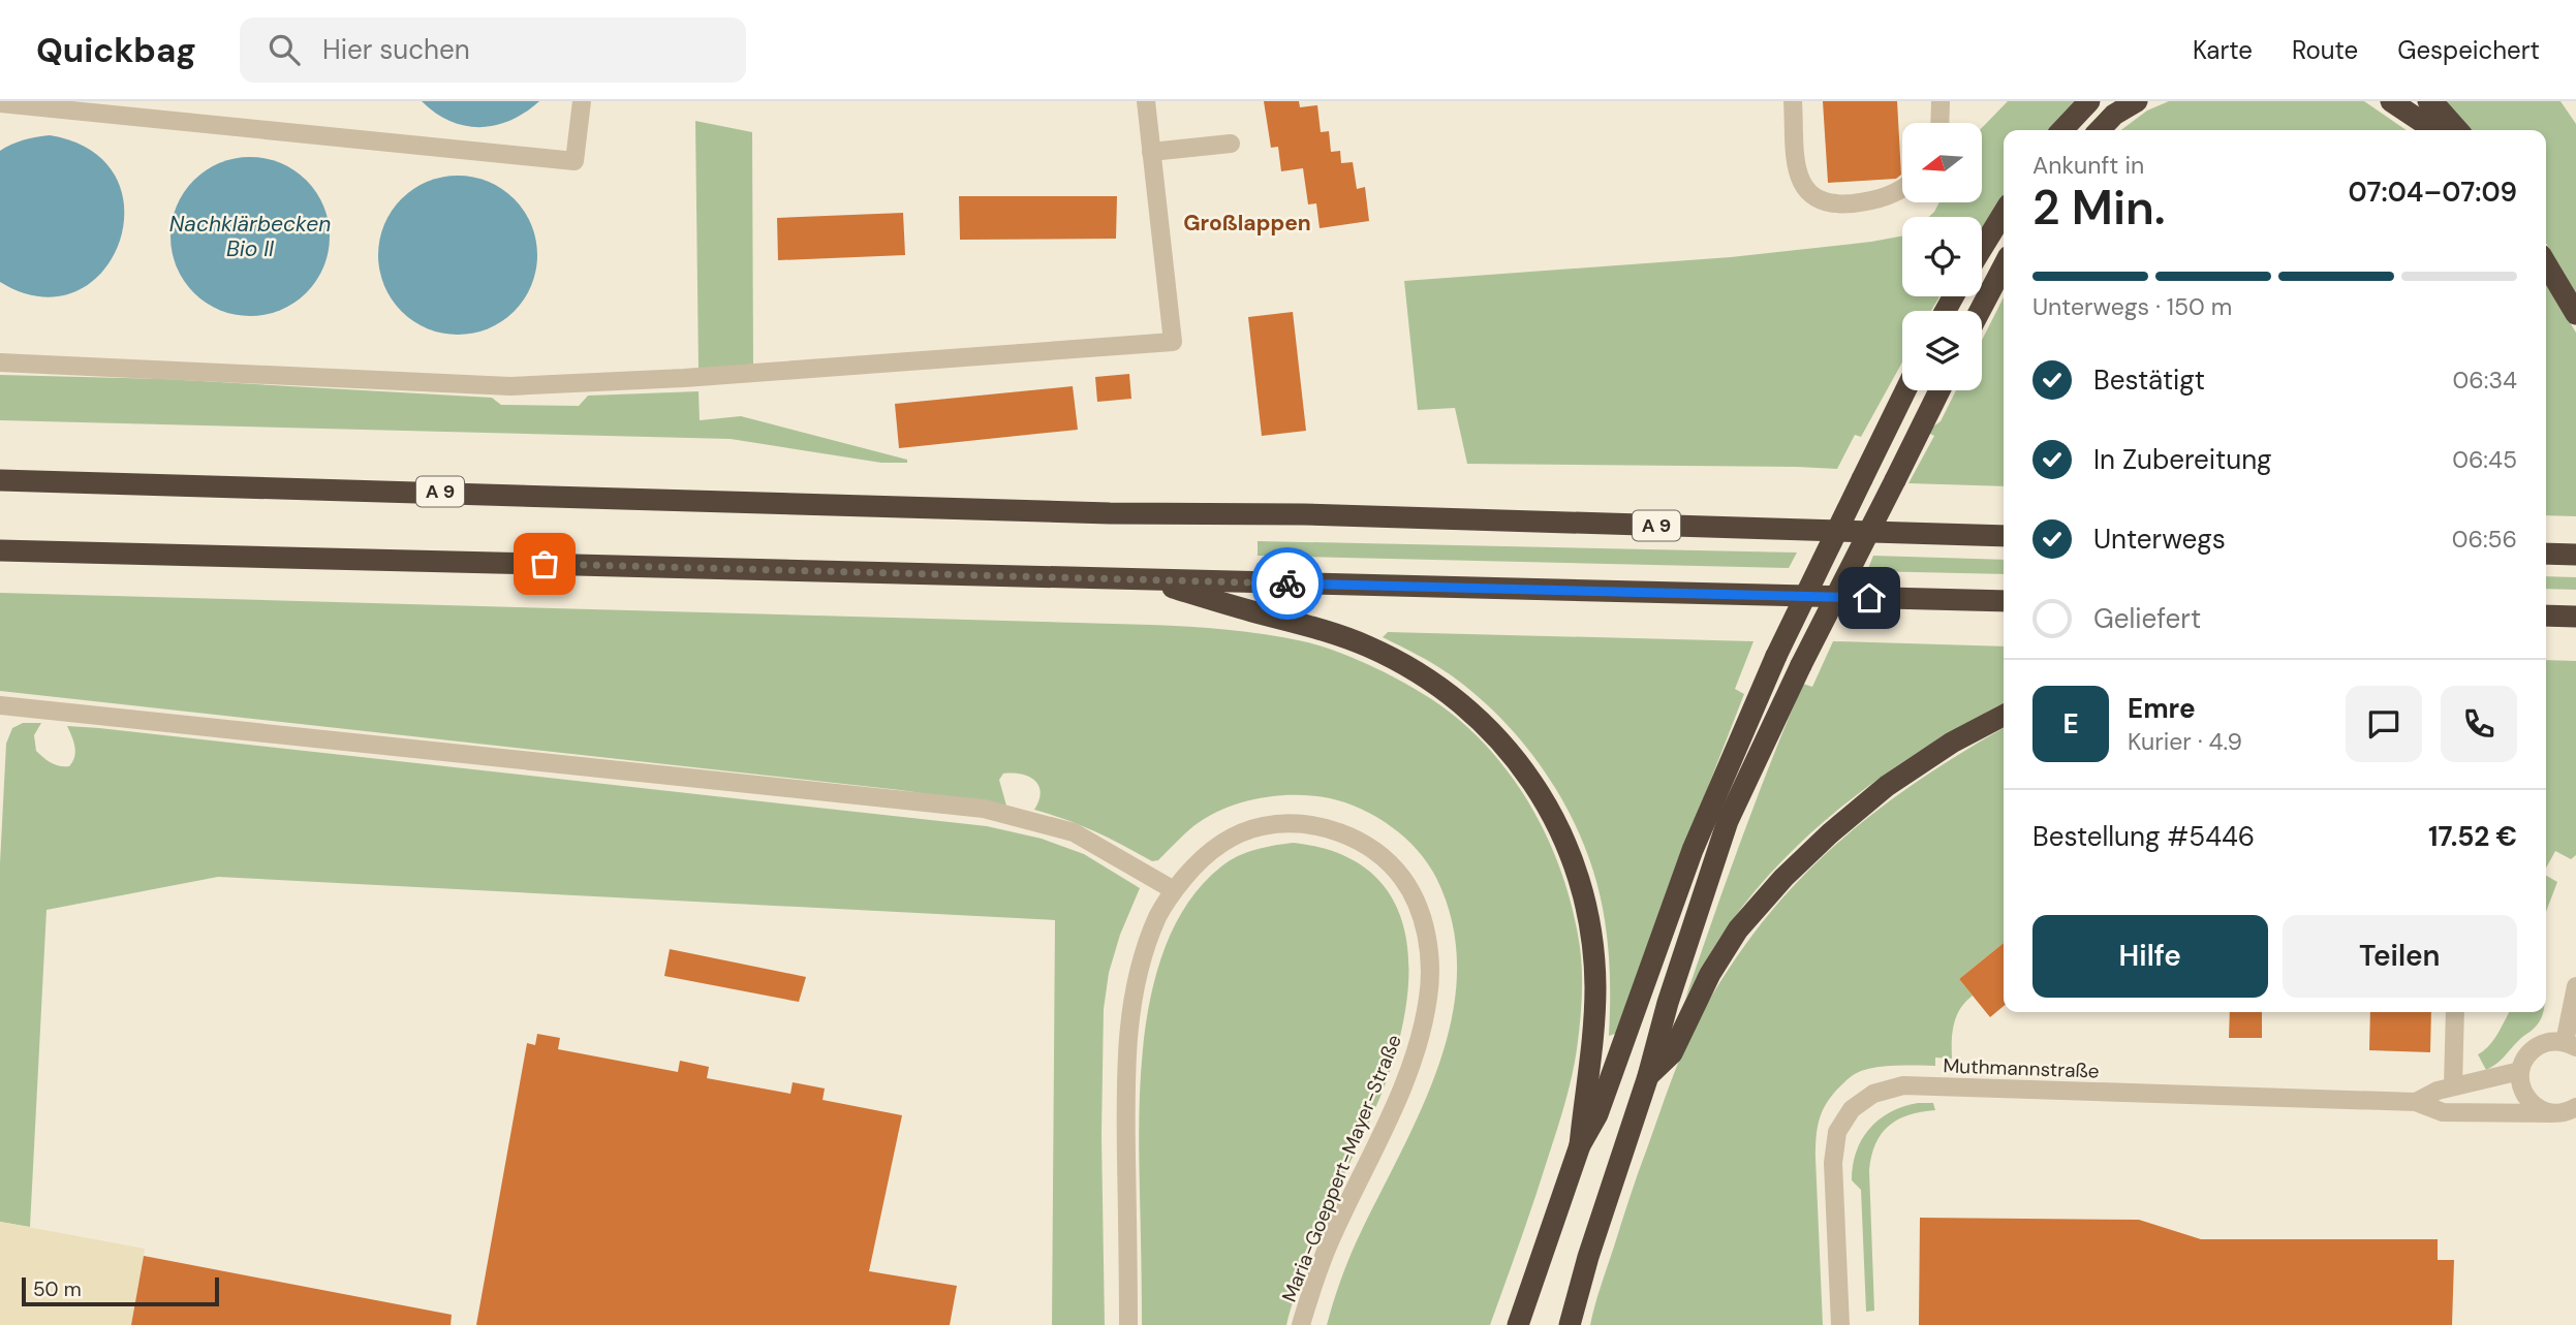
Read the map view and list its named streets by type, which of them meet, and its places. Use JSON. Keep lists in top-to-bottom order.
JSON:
{
  "streets": {
    "highway": ["A 9"],
    "street": ["Muthmannstraße", "Maria-Goeppert-Mayer-Straße"]
  },
  "districts": ["Großlappen"],
  "water": ["Nachklärbecken Bio II"],
  "scale_bar": "50 m",
  "north": "left",
  "page": {
    "header": "Quickbag",
    "search": "Hier suchen",
    "nav": ["Karte", "Route", "Gespeichert"],
    "heading": ["2 Min.", "Ankunft in", "07:04–07:09"],
    "panel": [
      "Emre",
      "Kurier · 4.9",
      "Bestellung #5446",
      "17.52 €"
    ],
    "bar": "Unterwegs · 150 m",
    "list": [
      ["Bestätigt", "06:34"],
      ["In Zubereitung", "06:45"],
      ["Unterwegs", "06:56"],
      "Geliefert"
    ],
    "round": "E",
    "buttons": ["Hilfe", "Teilen"],
    "scale": "50 m"
  }
}
